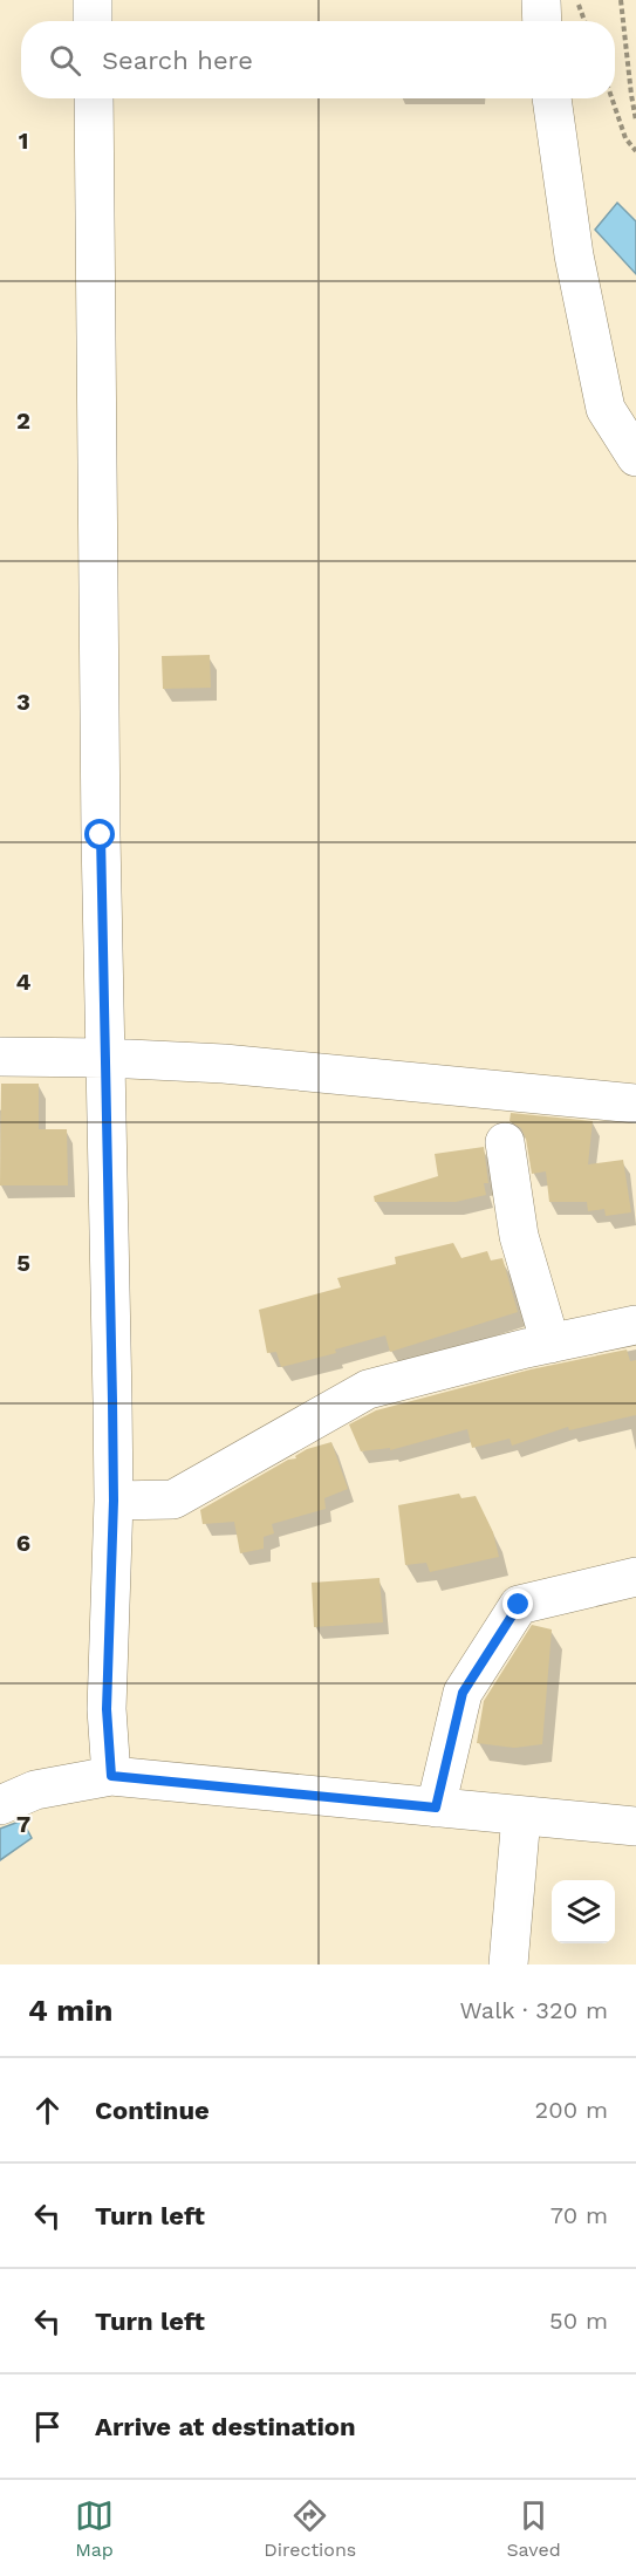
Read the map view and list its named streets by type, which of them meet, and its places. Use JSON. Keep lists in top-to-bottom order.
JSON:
{
  "page": {
    "search": "Search here",
    "heading": ["4 min", "Walk · 320 m"],
    "list": [
      ["Continue", "200 m"],
      ["Turn left", "70 m"],
      ["Turn left", "50 m"],
      "Arrive at destination"
    ],
    "nav": ["Map", "Directions", "Saved"]
  },
  "grid": {
    "rows": [
      "1",
      "2",
      "3",
      "4",
      "5",
      "6",
      "7"
    ]
  }
}
